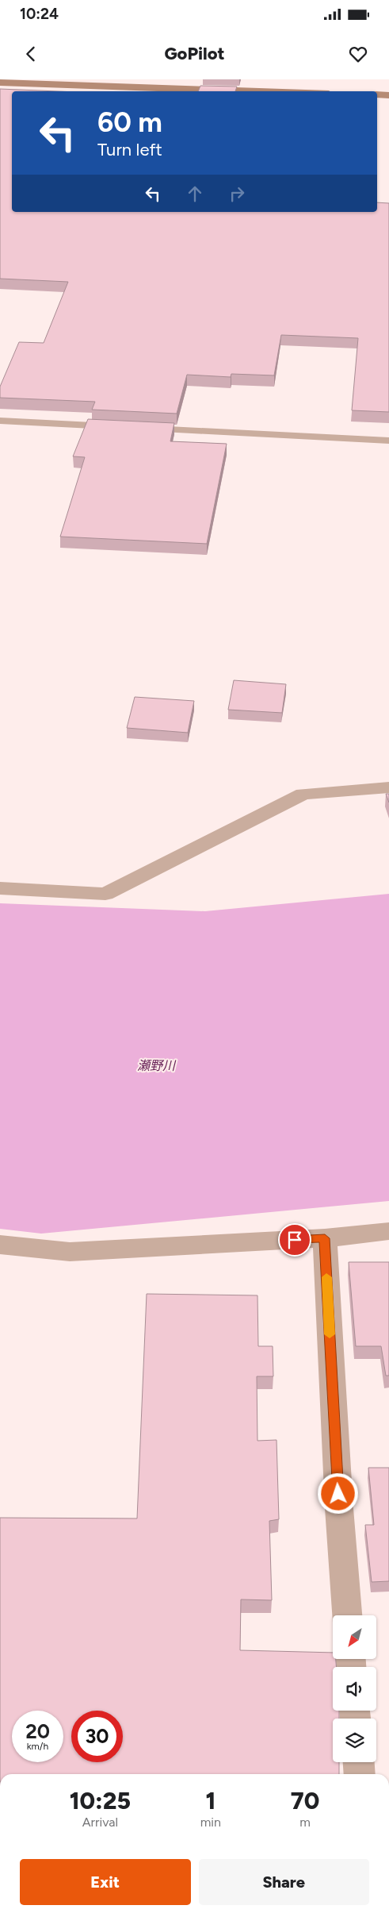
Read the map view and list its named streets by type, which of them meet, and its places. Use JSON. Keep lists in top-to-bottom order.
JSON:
{
  "water": ["瀬野川"],
  "north": "bottom left",
  "page": {
    "status": "10:24",
    "header": "GoPilot",
    "turn": ["60 m", "Turn left"],
    "speed": "20 km/h",
    "limit": "30",
    "eta": [
      "10:25",
      "Arrival",
      "1",
      "min",
      "70",
      "m"
    ],
    "buttons": ["Exit", "Share"]
  }
}
